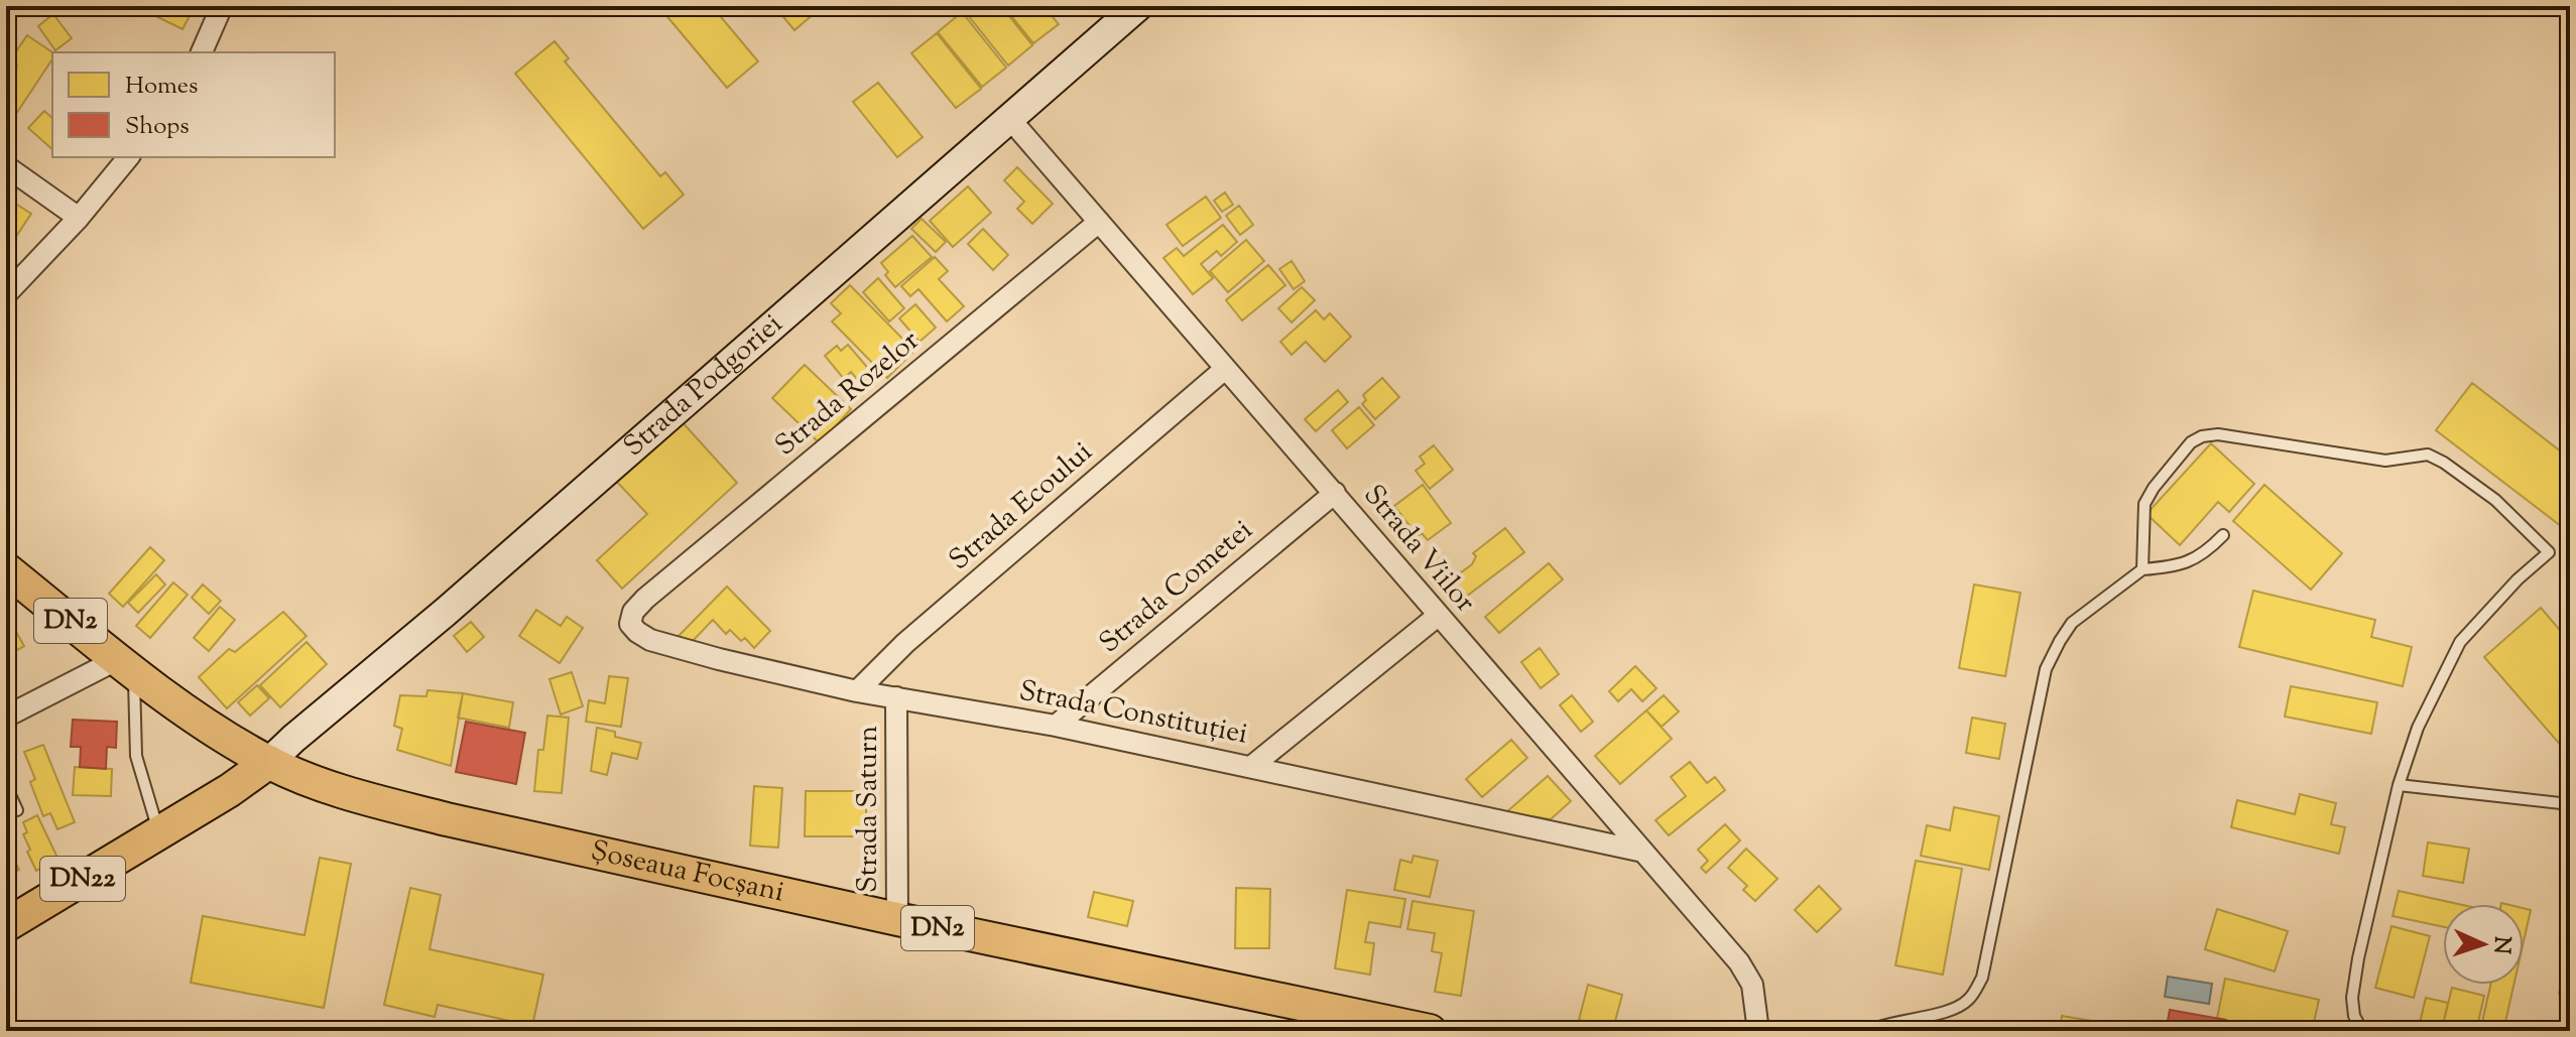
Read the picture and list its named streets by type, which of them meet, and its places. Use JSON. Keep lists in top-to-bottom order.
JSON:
{
  "streets": {
    "main road": ["DN2", "Șoseaua Focșani", "DN22"],
    "street": [
      "Strada Podgoriei",
      "Strada Rozelor",
      "Strada Ecoului",
      "Strada Viilor",
      "Strada Cometei",
      "Strada Constituției",
      "Strada Saturn"
    ]
  },
  "crossings": [
    ["Strada Podgoriei", "Strada Viilor"],
    ["Strada Podgoriei", "Șoseaua Focșani"],
    ["Strada Podgoriei", "DN22"],
    ["Strada Rozelor", "Strada Viilor"],
    ["Strada Rozelor", "Strada Constituției"],
    ["Strada Ecoului", "Strada Viilor"],
    ["Strada Ecoului", "Strada Constituției"],
    ["Strada Viilor", "Strada Cometei"],
    ["Strada Viilor", "Strada Constituției"],
    ["Strada Cometei", "Strada Constituției"],
    ["Strada Constituției", "Strada Saturn"],
    ["Strada Saturn", "Șoseaua Focșani"],
    ["Șoseaua Focșani", "DN22"]
  ],
  "legend": ["Homes", "Shops"],
  "north": "right"
}
